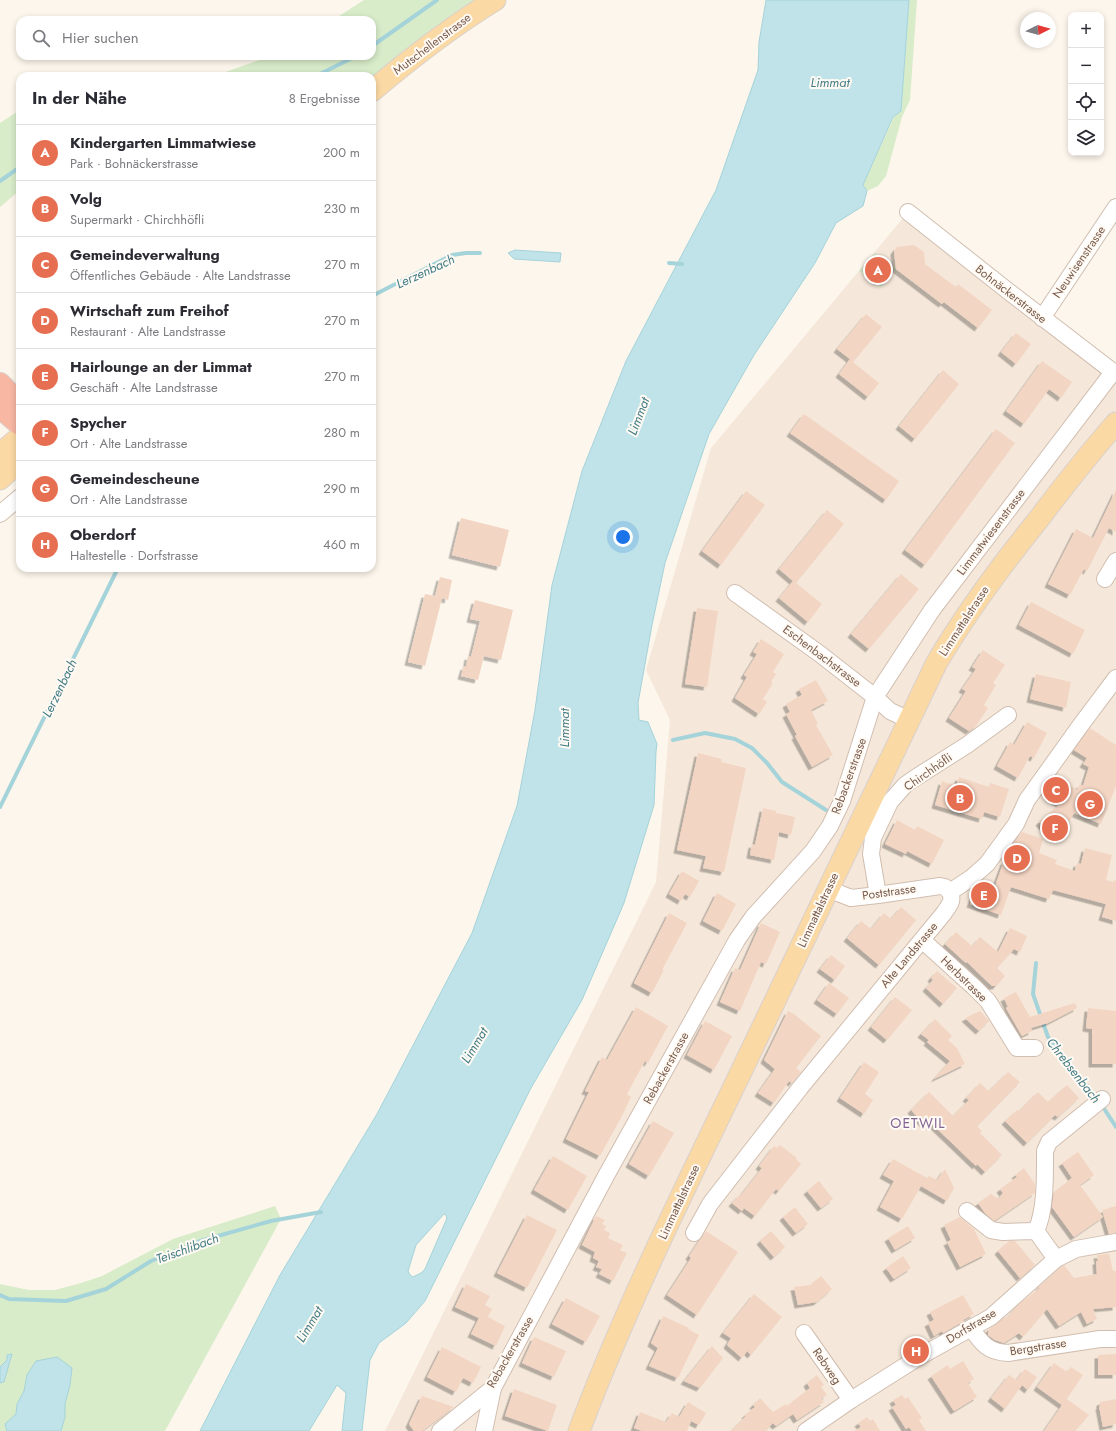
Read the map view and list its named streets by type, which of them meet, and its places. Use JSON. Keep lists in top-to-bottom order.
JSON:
{
  "streets": {
    "main road": ["Mutschellenstrasse", "Limmattalstrasse"],
    "street": [
      "Neuwisenstrasse",
      "Bohnäckerstrasse",
      "Limmatwiesenstrasse",
      "Eschenbachstrasse",
      "Chirchhöfli",
      "Rebackerstrasse",
      "Poststrasse",
      "Alte Landstrasse",
      "Herbstrasse",
      "Dorfstrasse",
      "Bergstrasse",
      "Rebweg"
    ]
  },
  "crossings": [
    ["Neuwisenstrasse", "Bohnäckerstrasse"],
    ["Bohnäckerstrasse", "Limmatwiesenstrasse"],
    ["Limmatwiesenstrasse", "Eschenbachstrasse"],
    ["Limmatwiesenstrasse", "Rebackerstrasse"],
    ["Limmattalstrasse", "Eschenbachstrasse"],
    ["Limmattalstrasse", "Poststrasse"],
    ["Eschenbachstrasse", "Rebackerstrasse"],
    ["Chirchhöfli", "Poststrasse"],
    ["Poststrasse", "Alte Landstrasse"],
    ["Alte Landstrasse", "Herbstrasse"],
    ["Dorfstrasse", "Bergstrasse"],
    ["Dorfstrasse", "Rebweg"]
  ],
  "districts": ["OETWIL"],
  "water": [
    "Limmat",
    "Lerzenbach",
    "Chrebsenbach",
    "Teischlibach"
  ],
  "north": "right",
  "page": {
    "map_buttons": ["+", "−"],
    "search": "Hier suchen",
    "heading": ["In der Nähe", "8 Ergebnisse"],
    "list": [
      {
        "mark": "A",
        "name": "Kindergarten Limmatwiese",
        "note": "Park · Bohnäckerstrasse",
        "value": "200 m"
      },
      {
        "mark": "B",
        "name": "Volg",
        "note": "Supermarkt · Chirchhöfli",
        "value": "230 m"
      },
      {
        "mark": "C",
        "name": "Gemeindeverwaltung",
        "note": "Öffentliches Gebäude · Alte Landstrasse",
        "value": "270 m"
      },
      {
        "mark": "D",
        "name": "Wirtschaft zum Freihof",
        "note": "Restaurant · Alte Landstrasse",
        "value": "270 m"
      },
      {
        "mark": "E",
        "name": "Hairlounge an der Limmat",
        "note": "Geschäft · Alte Landstrasse",
        "value": "270 m"
      },
      {
        "mark": "F",
        "name": "Spycher",
        "note": "Ort · Alte Landstrasse",
        "value": "280 m"
      },
      {
        "mark": "G",
        "name": "Gemeindescheune",
        "note": "Ort · Alte Landstrasse",
        "value": "290 m"
      },
      {
        "mark": "H",
        "name": "Oberdorf",
        "note": "Haltestelle · Dorfstrasse",
        "value": "460 m"
      }
    ],
    "pins": [
      "A",
      "C",
      "B",
      "G",
      "F",
      "D",
      "E",
      "H"
    ]
  }
}
